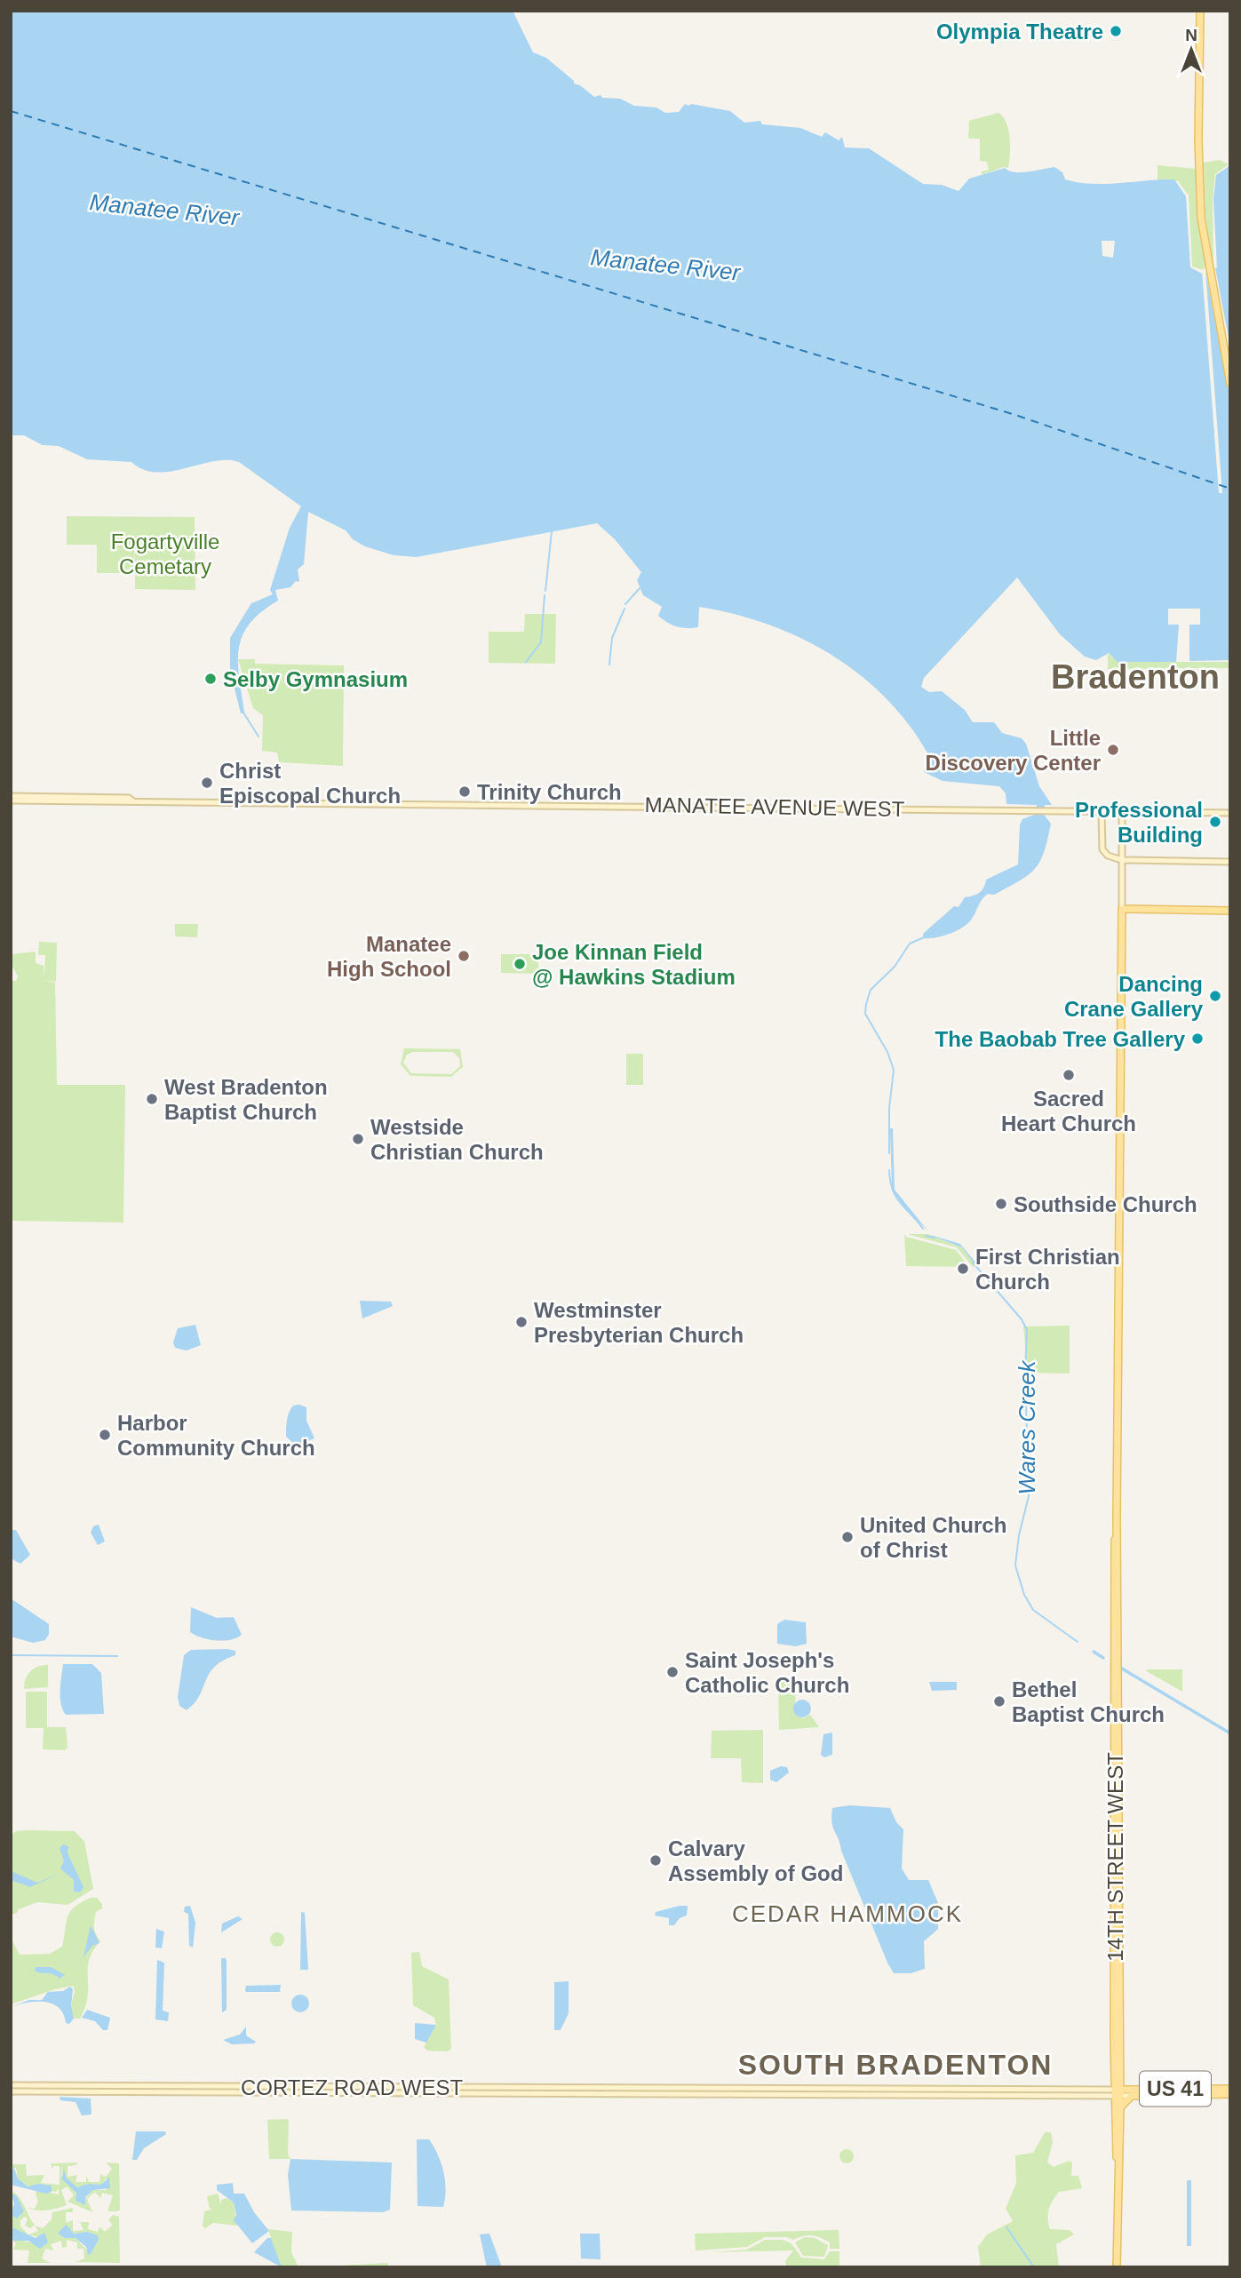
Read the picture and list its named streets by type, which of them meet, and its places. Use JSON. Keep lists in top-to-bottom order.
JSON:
{
  "streets": {
    "main road": [
      "MANATEE AVENUE WEST",
      "14TH STREET WEST",
      "CORTEZ ROAD WEST",
      "US 41"
    ]
  },
  "crossings": [
    ["MANATEE AVENUE WEST", "14TH STREET WEST"],
    ["14TH STREET WEST", "US 41"]
  ],
  "districts": ["Bradenton", "CEDAR HAMMOCK", "SOUTH BRADENTON"],
  "water": ["Manatee River", "Wares Creek"],
  "parks": ["Fogartyville Cemetary"],
  "places": [
    "Olympia Theatre",
    "Selby Gymnasium",
    "Little Discovery Center",
    "Christ Episcopal Church",
    "Trinity Church",
    "Professional Building",
    "Manatee High School",
    "Joe Kinnan Field @ Hawkins Stadium",
    "Dancing Crane Gallery",
    "The Baobab Tree Gallery",
    "Sacred Heart Church",
    "West Bradenton Baptist Church",
    "Westside Christian Church",
    "Southside Church",
    "First Christian Church",
    "Westminster Presbyterian Church",
    "Harbor Community Church",
    "United Church of Christ",
    "Saint Joseph's Catholic Church",
    "Bethel Baptist Church",
    "Calvary Assembly of God"
  ],
  "north": "top"
}
